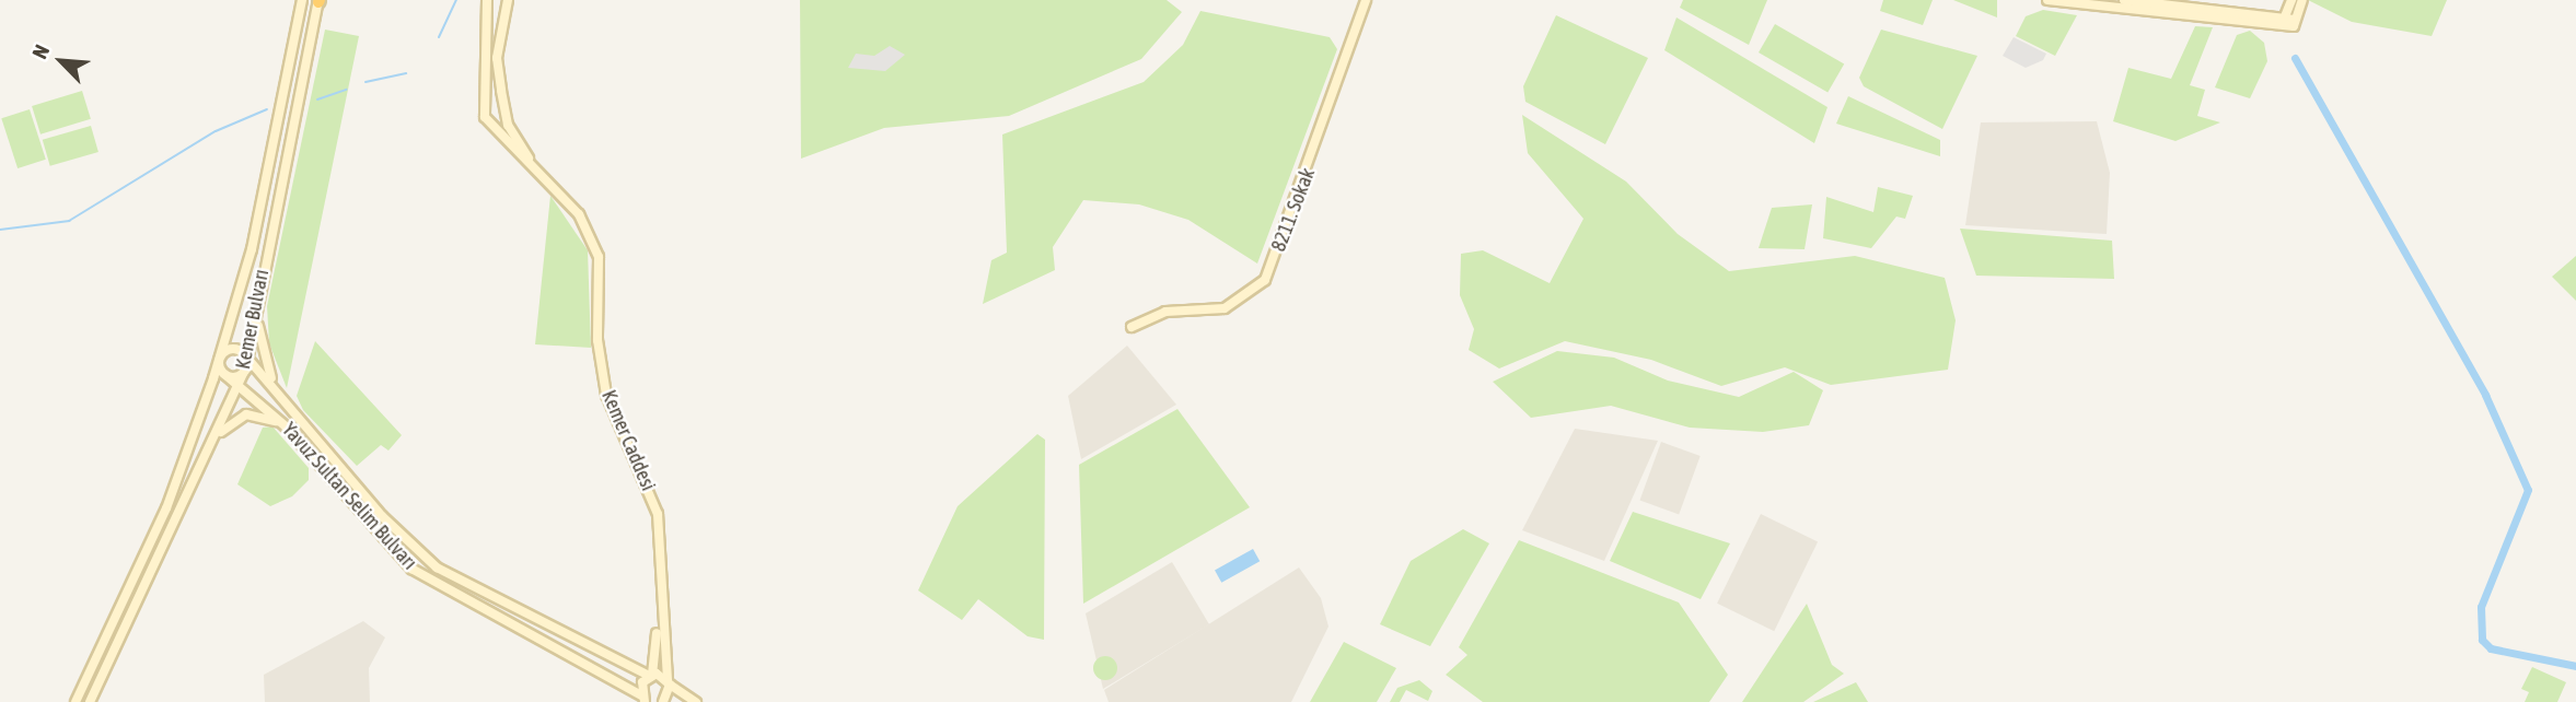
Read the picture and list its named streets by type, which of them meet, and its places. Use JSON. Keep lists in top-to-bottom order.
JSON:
{
  "streets": {
    "main road": [
      "8211. Sokak",
      "Kemer Bulvarı",
      "Kemer Caddesi",
      "Yavuz Sultan Selim Bulvarı"
    ]
  },
  "crossings": [
    ["Kemer Bulvarı", "Yavuz Sultan Selim Bulvarı"],
    ["Kemer Caddesi", "Yavuz Sultan Selim Bulvarı"]
  ],
  "north": "top left"
}
